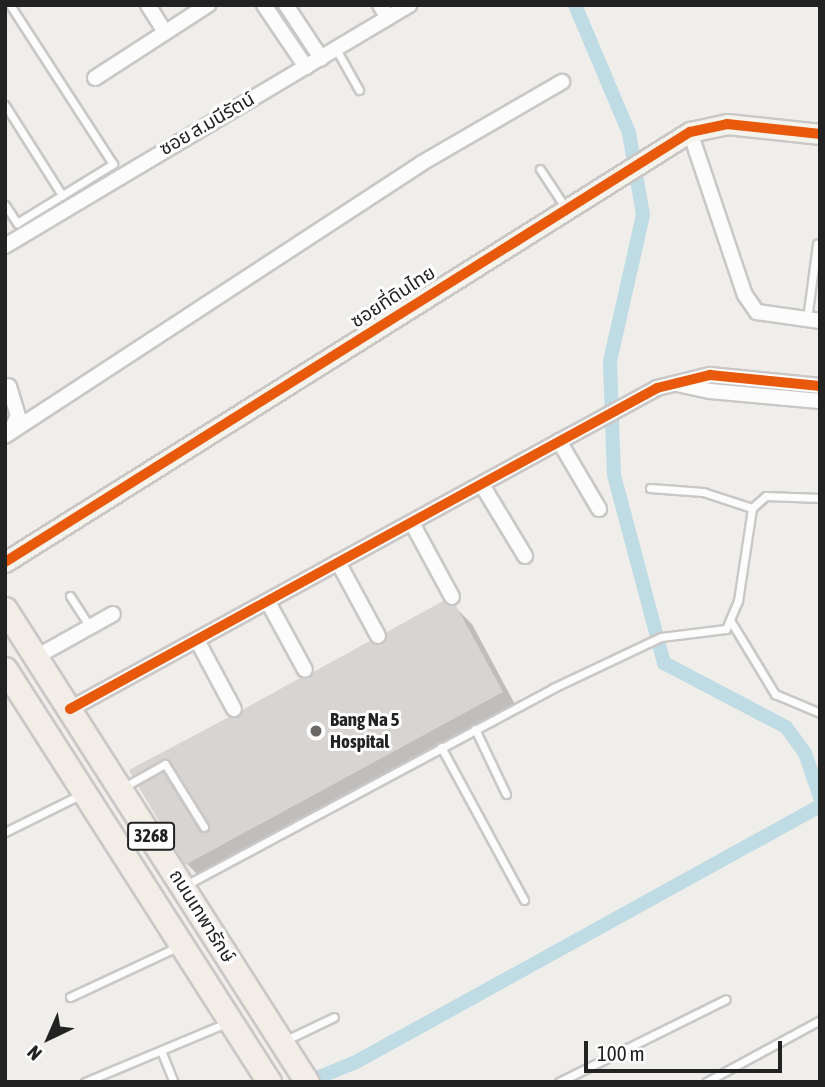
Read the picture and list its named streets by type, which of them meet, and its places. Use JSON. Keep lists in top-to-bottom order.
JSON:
{
  "streets": {
    "main road": ["3268", "ถนนเทพารักษ์"],
    "street": ["ซอย ส.มนีรัตน์", "ซอยที่ดินไทย"]
  },
  "places": ["Bang Na 5 Hospital"],
  "scale_bar": "100 m",
  "north": "bottom left"
}
